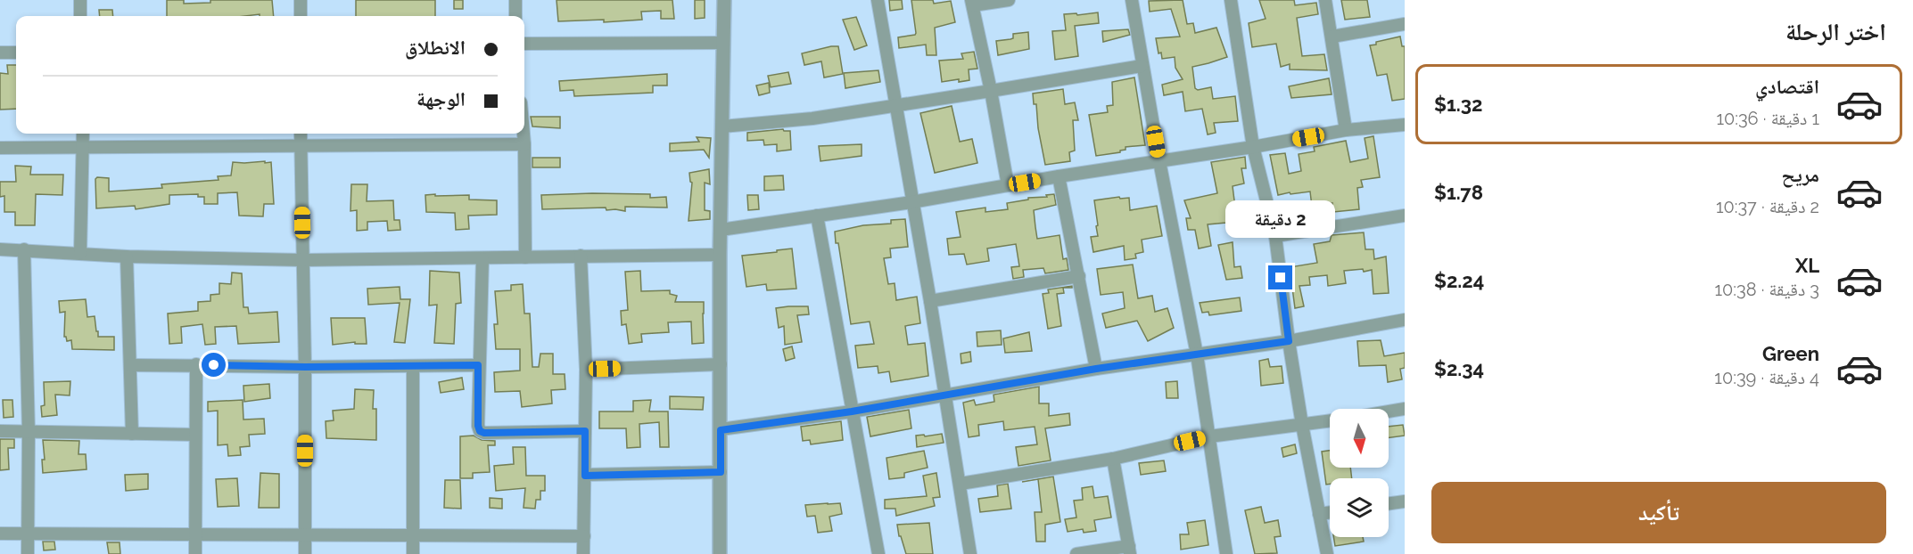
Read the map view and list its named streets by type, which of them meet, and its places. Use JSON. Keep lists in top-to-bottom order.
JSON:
{
  "north": "bottom",
  "page": {
    "heading": "اختر الرحلة",
    "banner": ["الانطلاق", "الوجهة"],
    "list": [
      {
        "name": "اقتصادي",
        "note": "1 دقيقة · 10:36",
        "value": "$1.32"
      },
      {
        "name": "مريح",
        "note": "2 دقيقة · 10:37",
        "value": "$1.78"
      },
      {
        "name": "XL",
        "note": "3 دقيقة · 10:38",
        "value": "$2.24"
      },
      {
        "name": "Green",
        "note": "4 دقيقة · 10:39",
        "value": "$2.34"
      }
    ],
    "bubble": "2 دقيقة",
    "buttons": "تأكيد"
  }
}
